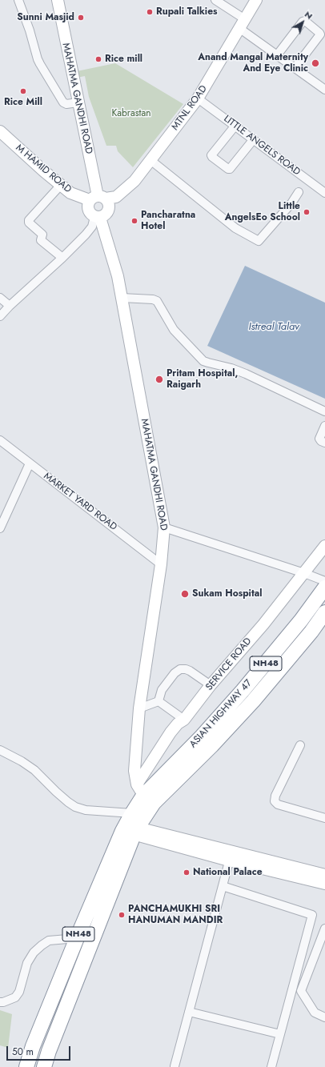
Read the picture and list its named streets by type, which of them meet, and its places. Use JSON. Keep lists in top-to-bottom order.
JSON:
{
  "streets": {
    "highway": ["NH48", "ASIAN HIGHWAY 47"],
    "main road": [
      "MAHATMA GANDHI ROAD",
      "MTNL ROAD",
      "M HAMID ROAD",
      "SERVICE ROAD"
    ],
    "street": ["LITTLE ANGELS ROAD", "MARKET YARD ROAD"]
  },
  "crossings": [
    ["MAHATMA GANDHI ROAD", "MTNL ROAD"],
    ["MAHATMA GANDHI ROAD", "M HAMID ROAD"],
    ["MAHATMA GANDHI ROAD", "MARKET YARD ROAD"],
    ["MAHATMA GANDHI ROAD", "SERVICE ROAD"],
    ["MAHATMA GANDHI ROAD", "ASIAN HIGHWAY 47"],
    ["MTNL ROAD", "LITTLE ANGELS ROAD"],
    ["MTNL ROAD", "M HAMID ROAD"],
    ["NH48", "ASIAN HIGHWAY 47"],
    ["SERVICE ROAD", "ASIAN HIGHWAY 47"]
  ],
  "water": ["Istreal Talav"],
  "parks": ["Kabrastan"],
  "places": [
    "Rupali Talkies",
    "Sunni Masjid",
    "Rice mill",
    "Anand Mangal Maternity And Eye Clinic",
    "Rice Mill",
    "Little AngelsEo School",
    "Pancharatna Hotel",
    "Pritam Hospital, Raigarh",
    "Sukam Hospital",
    "National Palace",
    "PANCHAMUKHI SRI HANUMAN MANDIR"
  ],
  "scale_bar": "50 m",
  "north": "top right"
}
